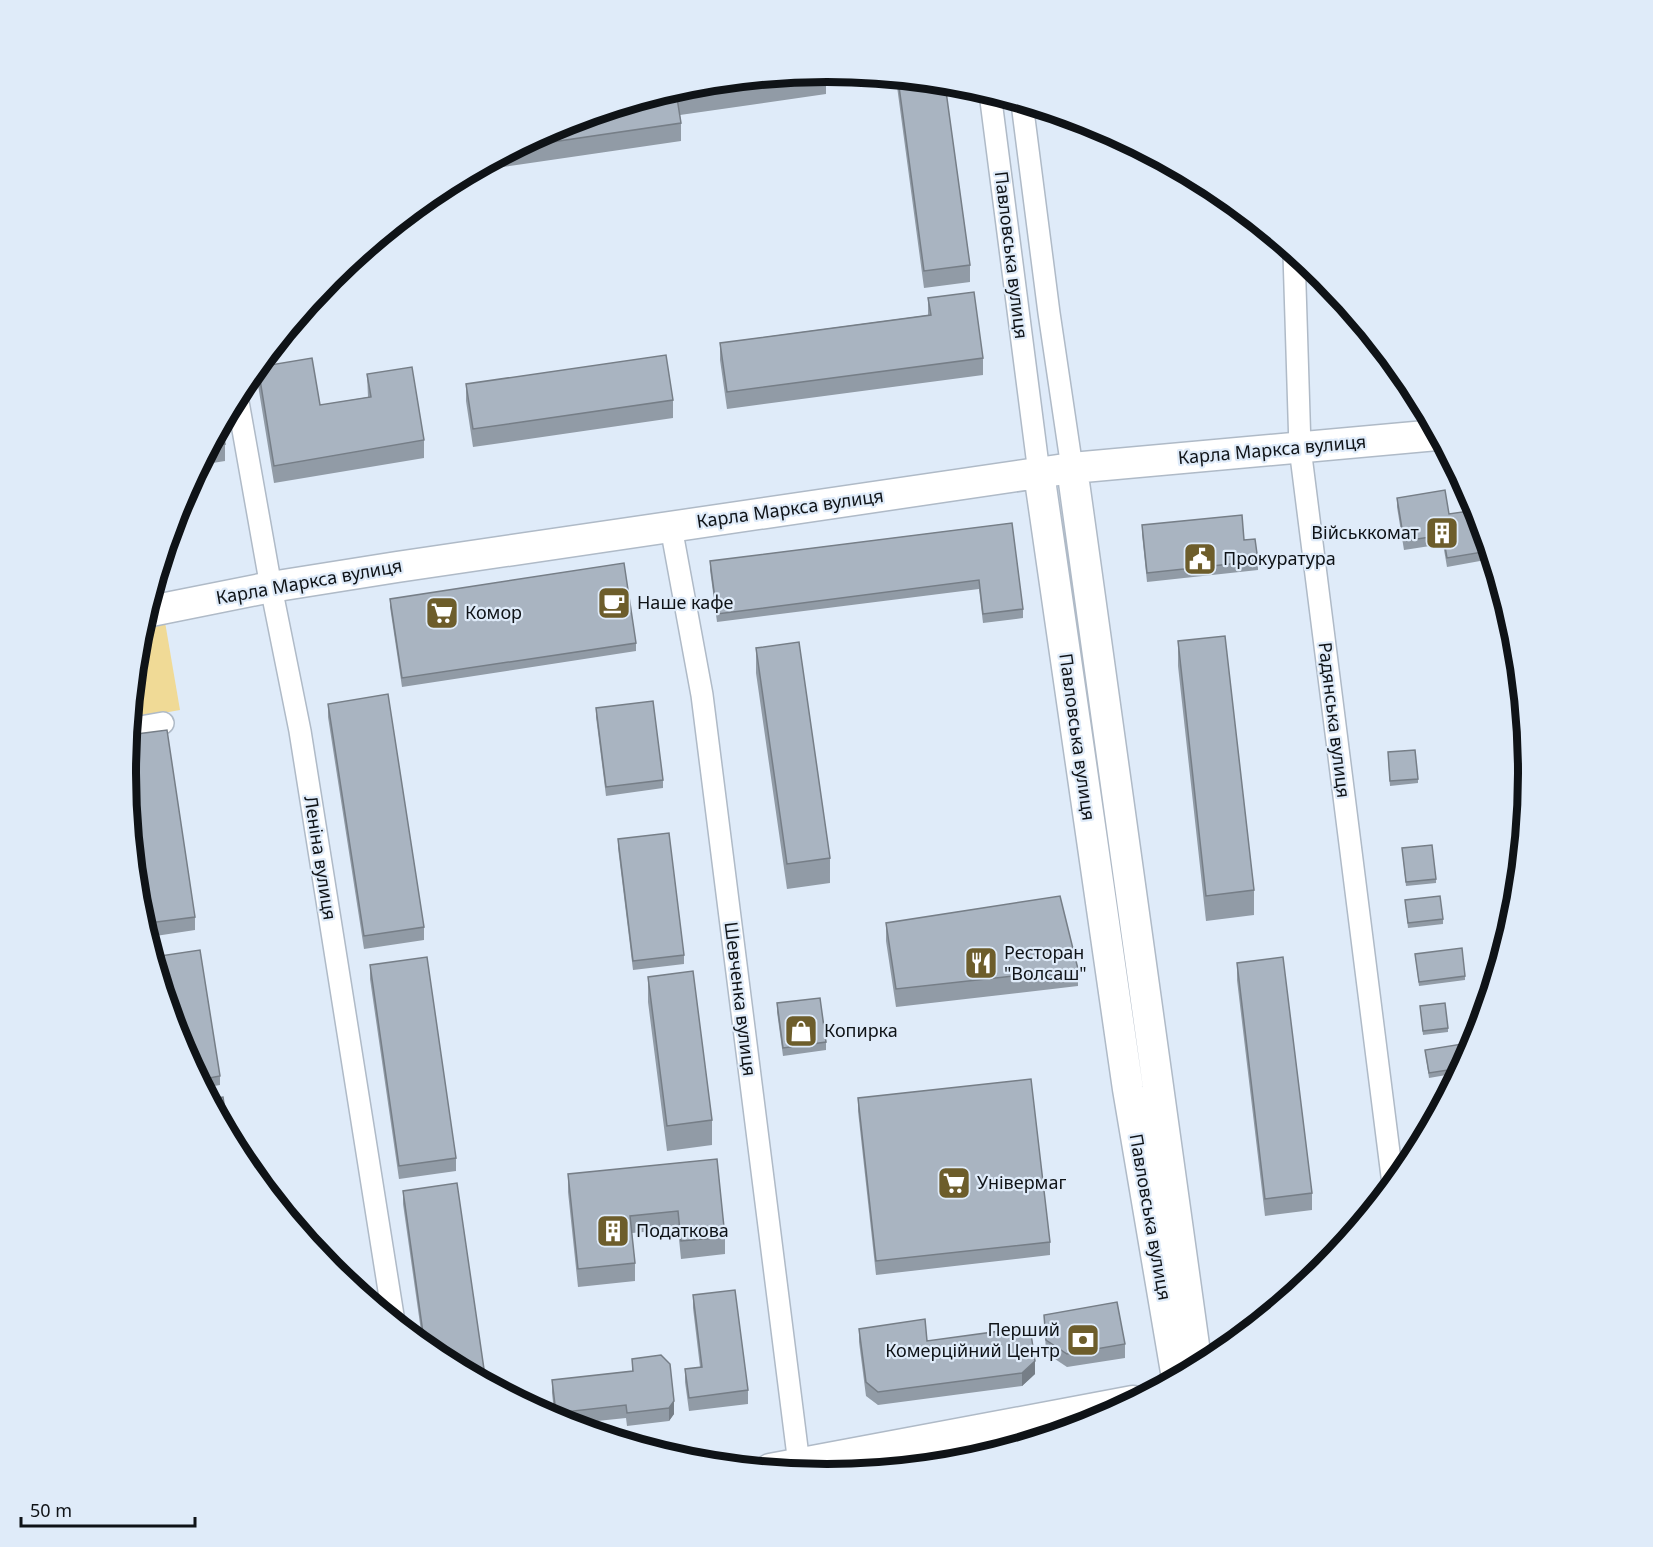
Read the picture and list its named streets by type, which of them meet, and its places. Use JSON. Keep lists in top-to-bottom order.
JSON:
{
  "streets": {
    "street": [
      "Павловська вулиця",
      "Карла Маркса вулиця",
      "Радянська вулиця",
      "Леніна вулиця",
      "Шевченка вулиця"
    ]
  },
  "crossings": [
    ["Павловська вулиця", "Карла Маркса вулиця"],
    ["Карла Маркса вулиця", "Радянська вулиця"],
    ["Карла Маркса вулиця", "Леніна вулиця"],
    ["Карла Маркса вулиця", "Шевченка вулиця"]
  ],
  "places": {
    "building": ["Військкомат", "Податкова"],
    "public building": ["Прокуратура"],
    "cafe": ["Наше кафе"],
    "supermarket": ["Комор", "Універмаг"],
    "restaurant": ["Ресторан \"Волсаш\""],
    "shop": ["Копирка"],
    "bank": ["Перший Комерційний Центр"]
  },
  "scale_bar": "50 m"
}
